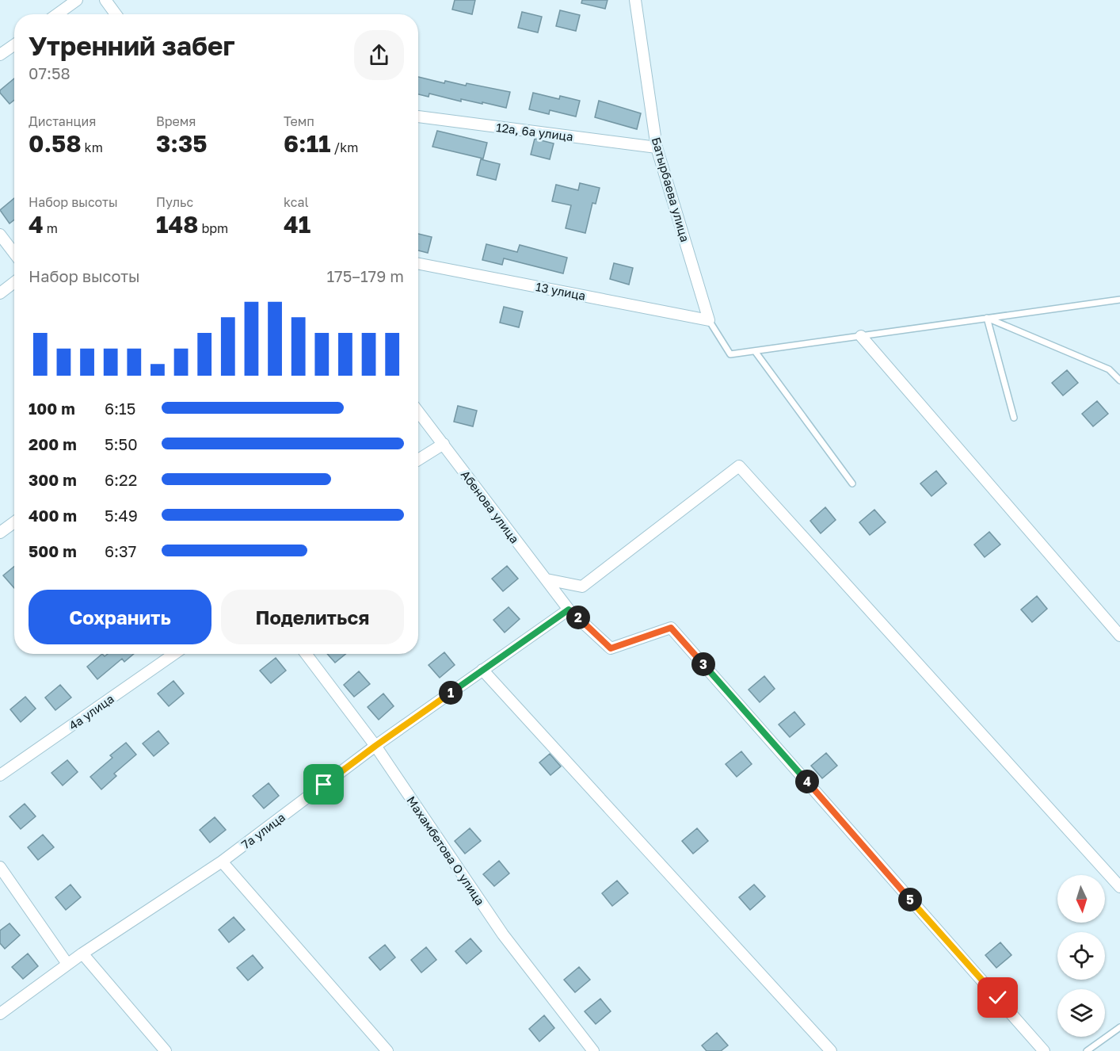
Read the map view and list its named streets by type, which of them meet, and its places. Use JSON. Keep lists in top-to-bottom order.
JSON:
{
  "streets": {
    "street": [
      "12а, 6а улица",
      "Батырбаева улица",
      "13 улица",
      "Абенова улица",
      "4а улица",
      "7а улица",
      "Махамбетова О улица"
    ]
  },
  "crossings": [
    ["12а, 6а улица", "Батырбаева улица"],
    ["Батырбаева улица", "13 улица"],
    ["Абенова улица", "7а улица"],
    ["7а улица", "Махамбетова О улица"]
  ],
  "north": "bottom",
  "page": {
    "heading": ["Утренний забег", "07:58"],
    "stats": [
      ["Дистанция", "0.58 km"],
      ["Время", "3:35"],
      ["Темп", "6:11 /km"],
      ["Набор высоты", "4 m"],
      ["Пульс", "148 bpm"],
      ["kcal", "41"]
    ],
    "chart": ["Набор высоты", "175–179 m"],
    "list": [
      {
        "name": "100 m",
        "note": "6:15"
      },
      {
        "name": "200 m",
        "note": "5:50"
      },
      {
        "name": "300 m",
        "note": "6:22"
      },
      {
        "name": "400 m",
        "note": "5:49"
      },
      {
        "name": "500 m",
        "note": "6:37"
      }
    ],
    "buttons": ["Сохранить", "Поделиться"],
    "pins": [
      "2",
      "3",
      "1",
      "4",
      "5"
    ]
  }
}
